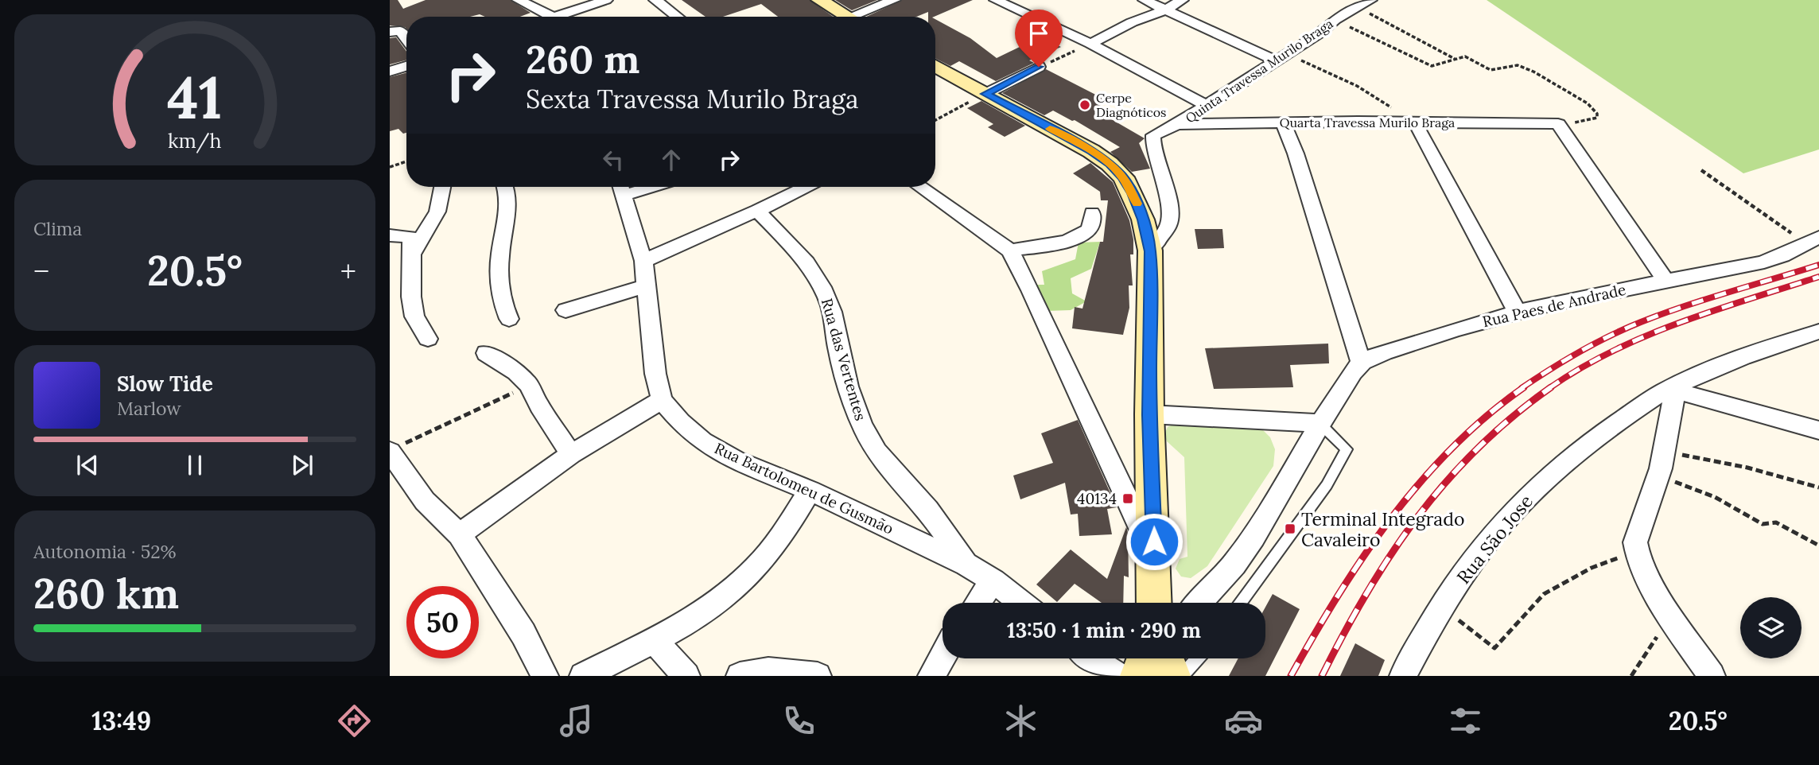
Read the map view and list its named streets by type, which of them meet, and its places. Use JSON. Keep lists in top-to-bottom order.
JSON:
{
  "streets": {
    "street": [
      "Quinta Travessa Murilo Braga",
      "Quarta Travessa Murilo Braga",
      "Rua Paes de Andrade",
      "Rua das Vertentes",
      "Rua Bartolomeu de Gusmão",
      "Rua São Jose"
    ]
  },
  "crossings": [
    ["Quinta Travessa Murilo Braga", "Quarta Travessa Murilo Braga"],
    ["Rua das Vertentes", "Rua Bartolomeu de Gusmão"]
  ],
  "places": {
    "other": ["Cerpe Diagnóticos"],
    "transit": ["40134", "Terminal Integrado Cavaleiro"]
  },
  "page": {
    "turn": ["260 m", "Sexta Travessa Murilo Braga"],
    "tile": [
      "Clima",
      ["Autonomia · 52%", "260 km"]
    ],
    "heat": ["−", "20.5°", "+"],
    "song": ["Slow Tide", "Marlow"],
    "limit": "50",
    "trip": "13:50 · 1 min · 290 m",
    "tabs": ["13:49", "20.5°"],
    "gauge": ["41", "km/h"]
  }
}
